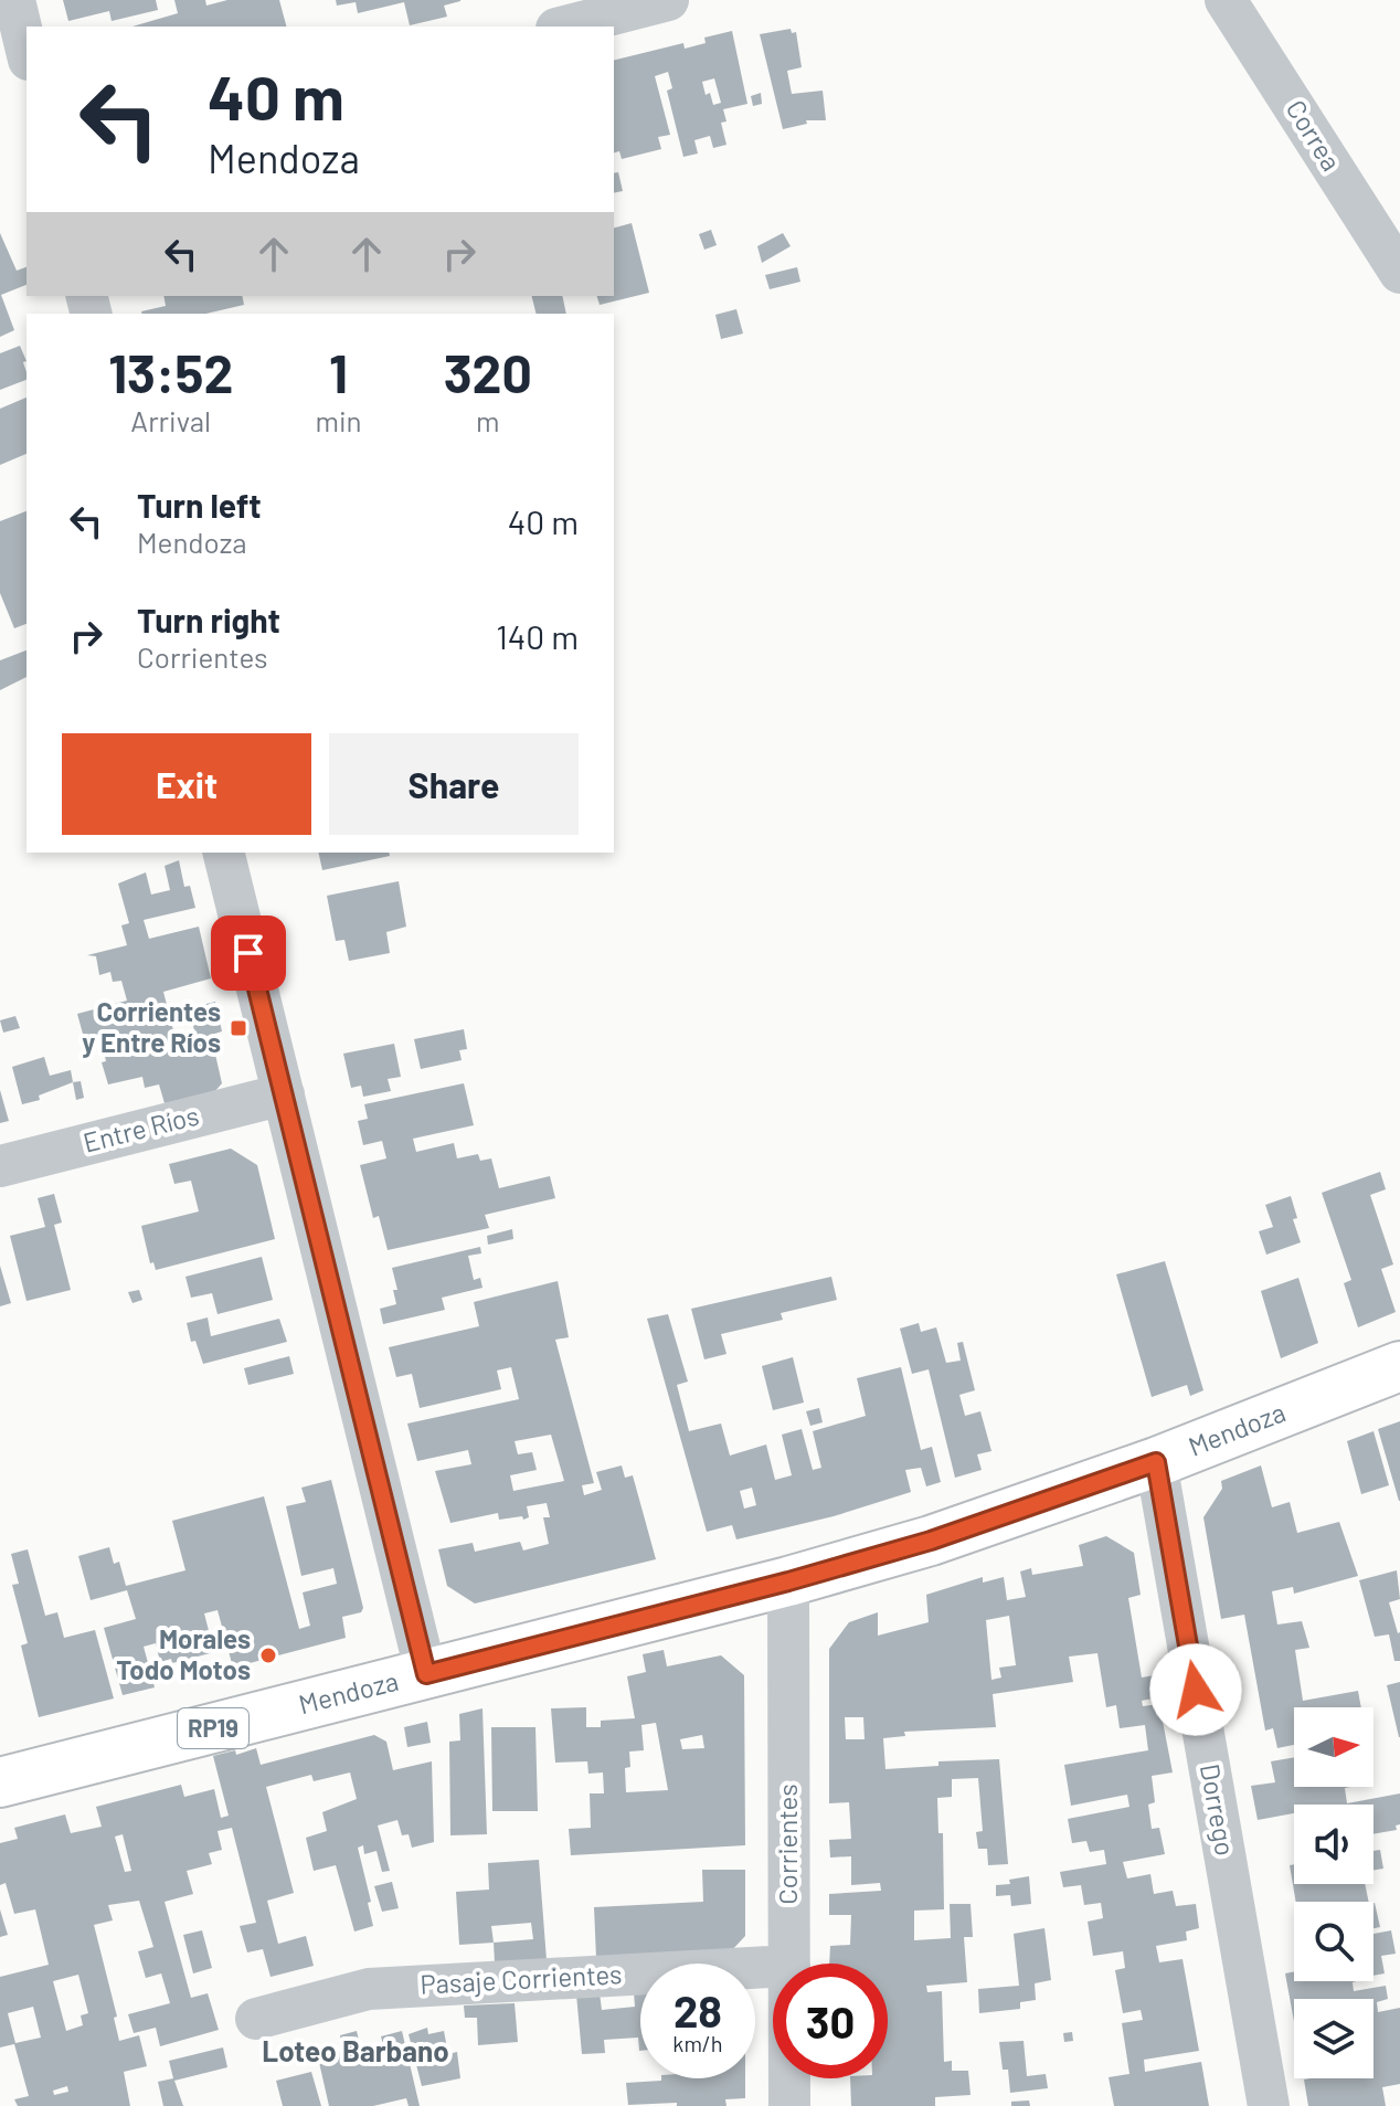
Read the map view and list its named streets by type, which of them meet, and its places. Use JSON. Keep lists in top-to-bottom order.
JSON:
{
  "streets": {
    "main road": ["Mendoza", "RP19"],
    "street": [
      "Correa",
      "Entre Ríos",
      "Dorrego",
      "Corrientes",
      "Pasaje Corrientes"
    ]
  },
  "crossings": [
    ["Mendoza", "Dorrego"],
    ["Mendoza", "Corrientes"]
  ],
  "districts": ["Loteo Barbano"],
  "places": {
    "transit": ["Corrientes y Entre Ríos"],
    "other": ["Morales Todo Motos"]
  },
  "north": "right",
  "page": {
    "turn": ["40 m", "Mendoza"],
    "eta": [
      "13:52",
      "Arrival",
      "1",
      "min",
      "320",
      "m"
    ],
    "list": [
      {
        "name": "Turn left",
        "note": "Mendoza",
        "value": "40 m"
      },
      {
        "name": "Turn right",
        "note": "Corrientes",
        "value": "140 m"
      }
    ],
    "buttons": ["Exit", "Share"],
    "speed": "28 km/h",
    "limit": "30"
  }
}
